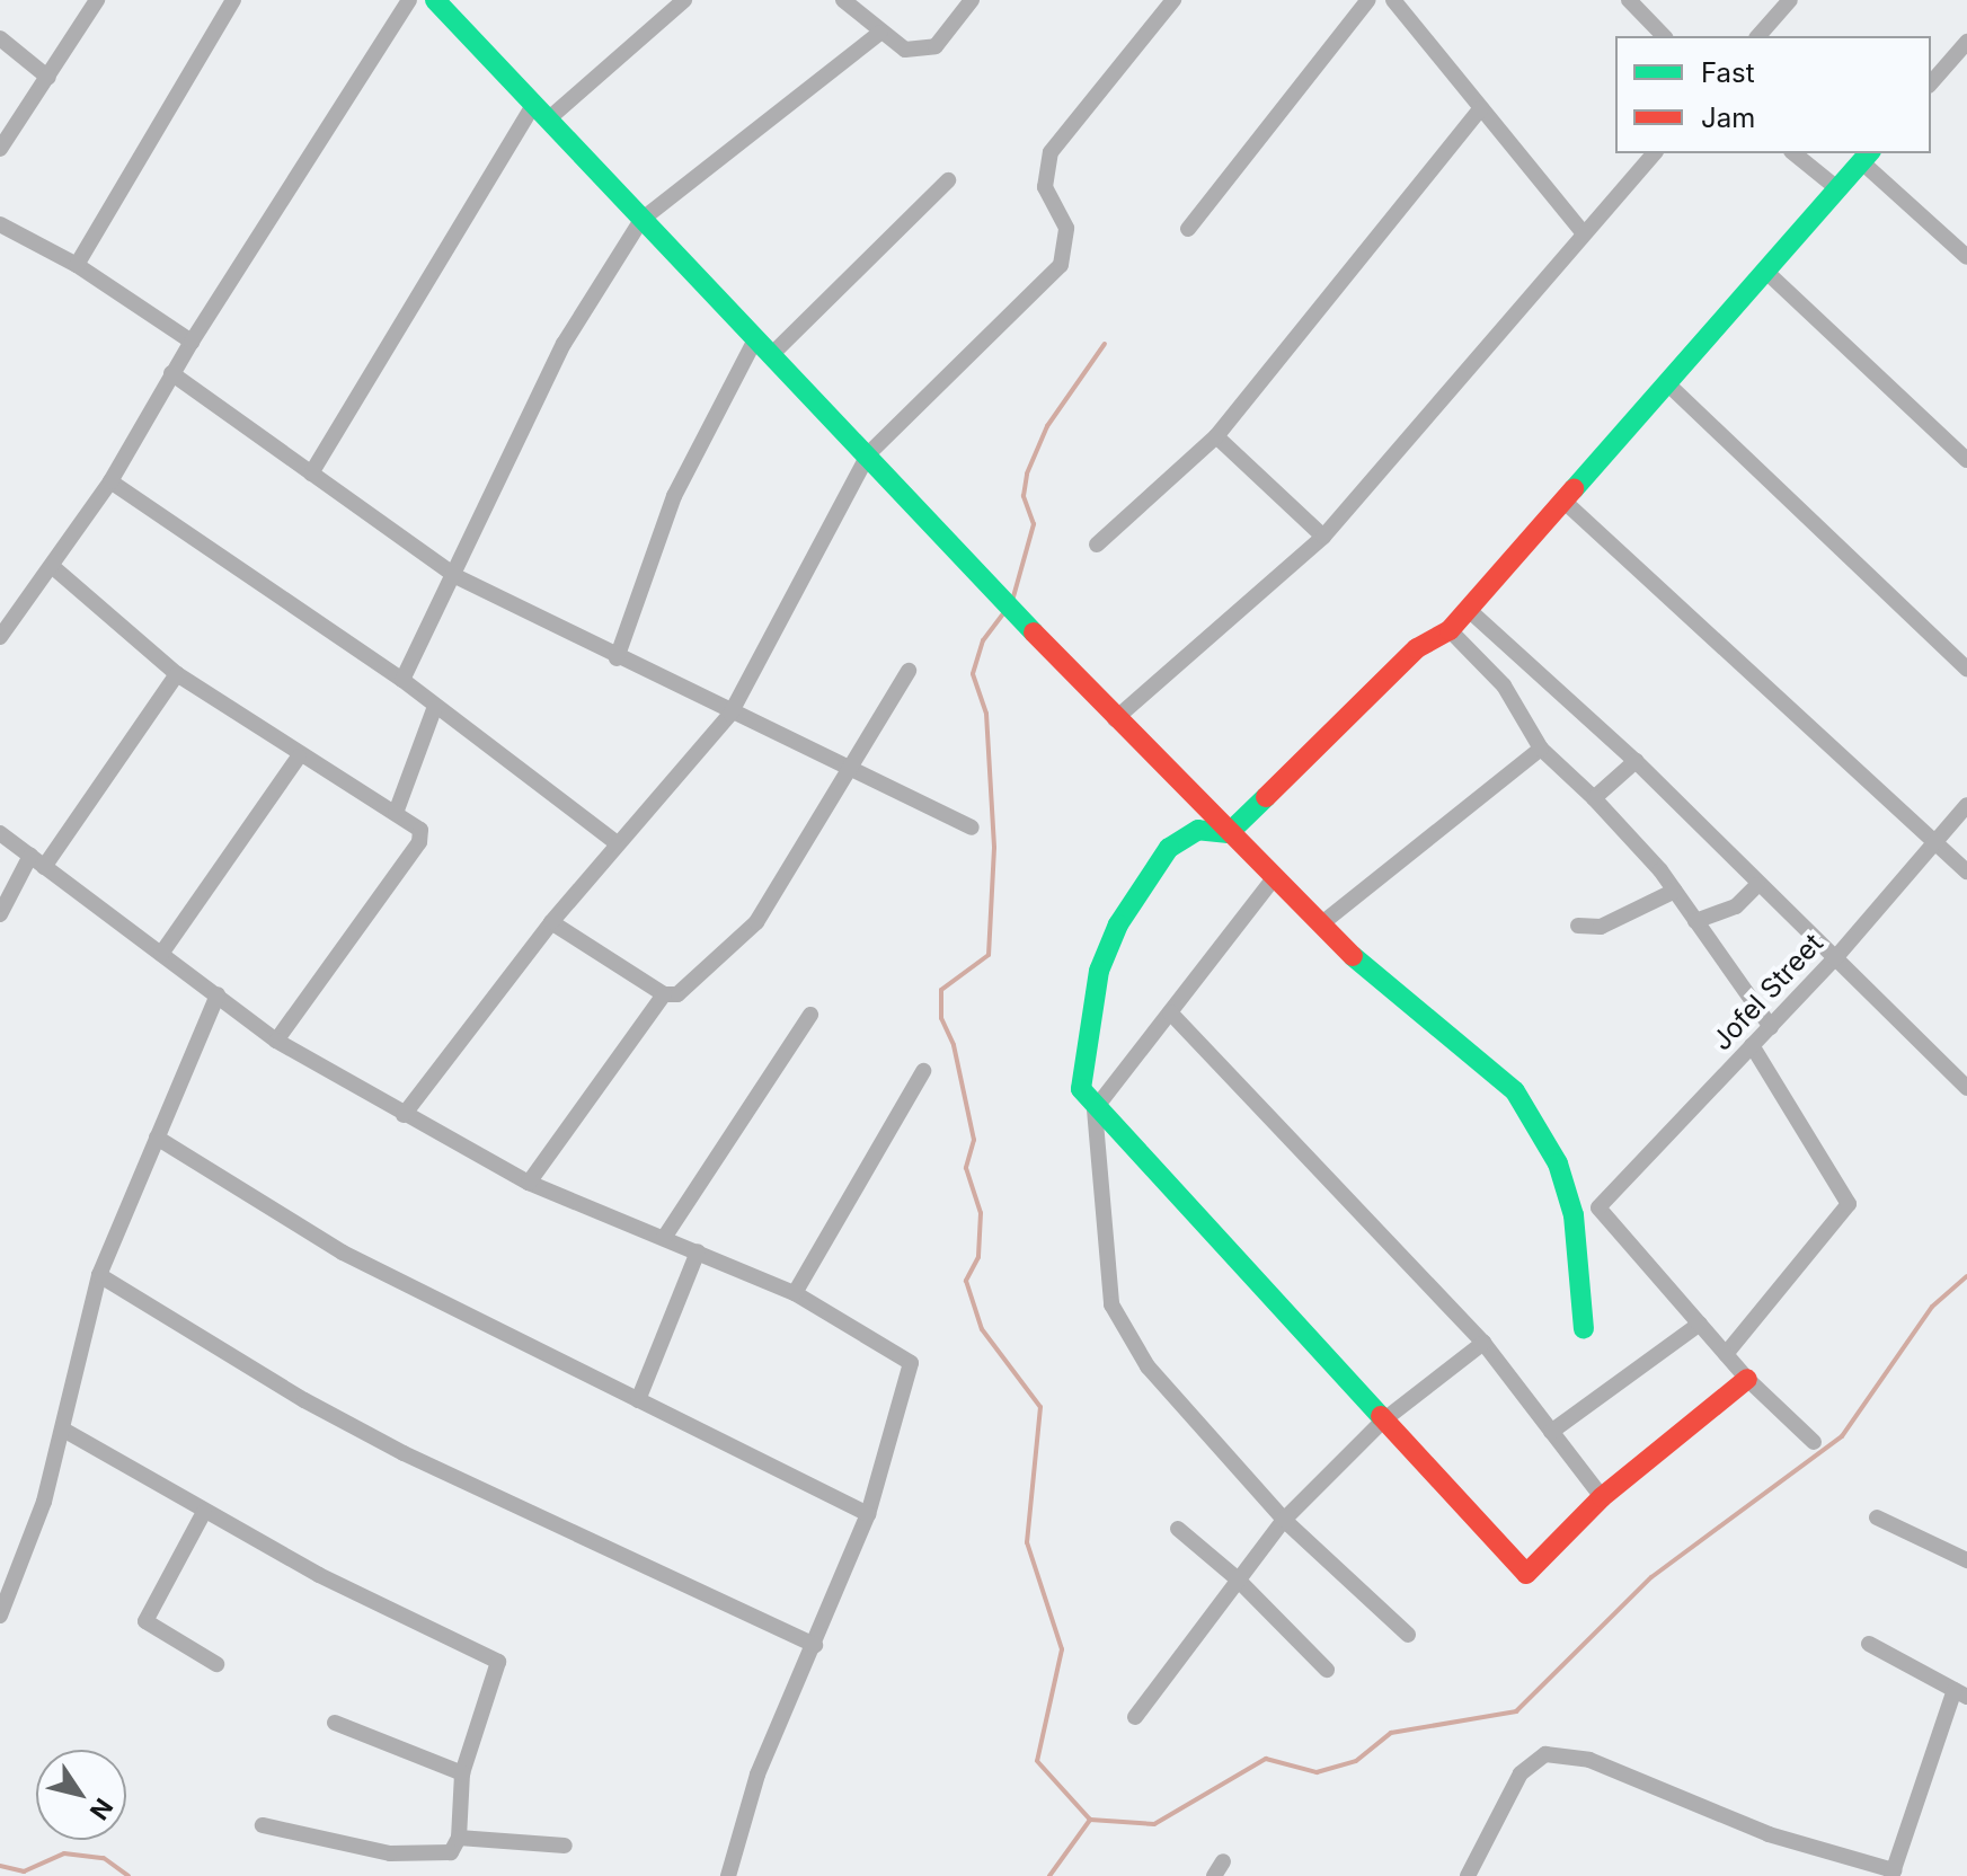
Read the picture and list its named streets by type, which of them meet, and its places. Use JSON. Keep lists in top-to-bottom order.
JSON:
{
  "streets": {
    "street": ["Jofel Street"]
  },
  "legend": ["Fast", "Jam"],
  "north": "bottom right"
}
